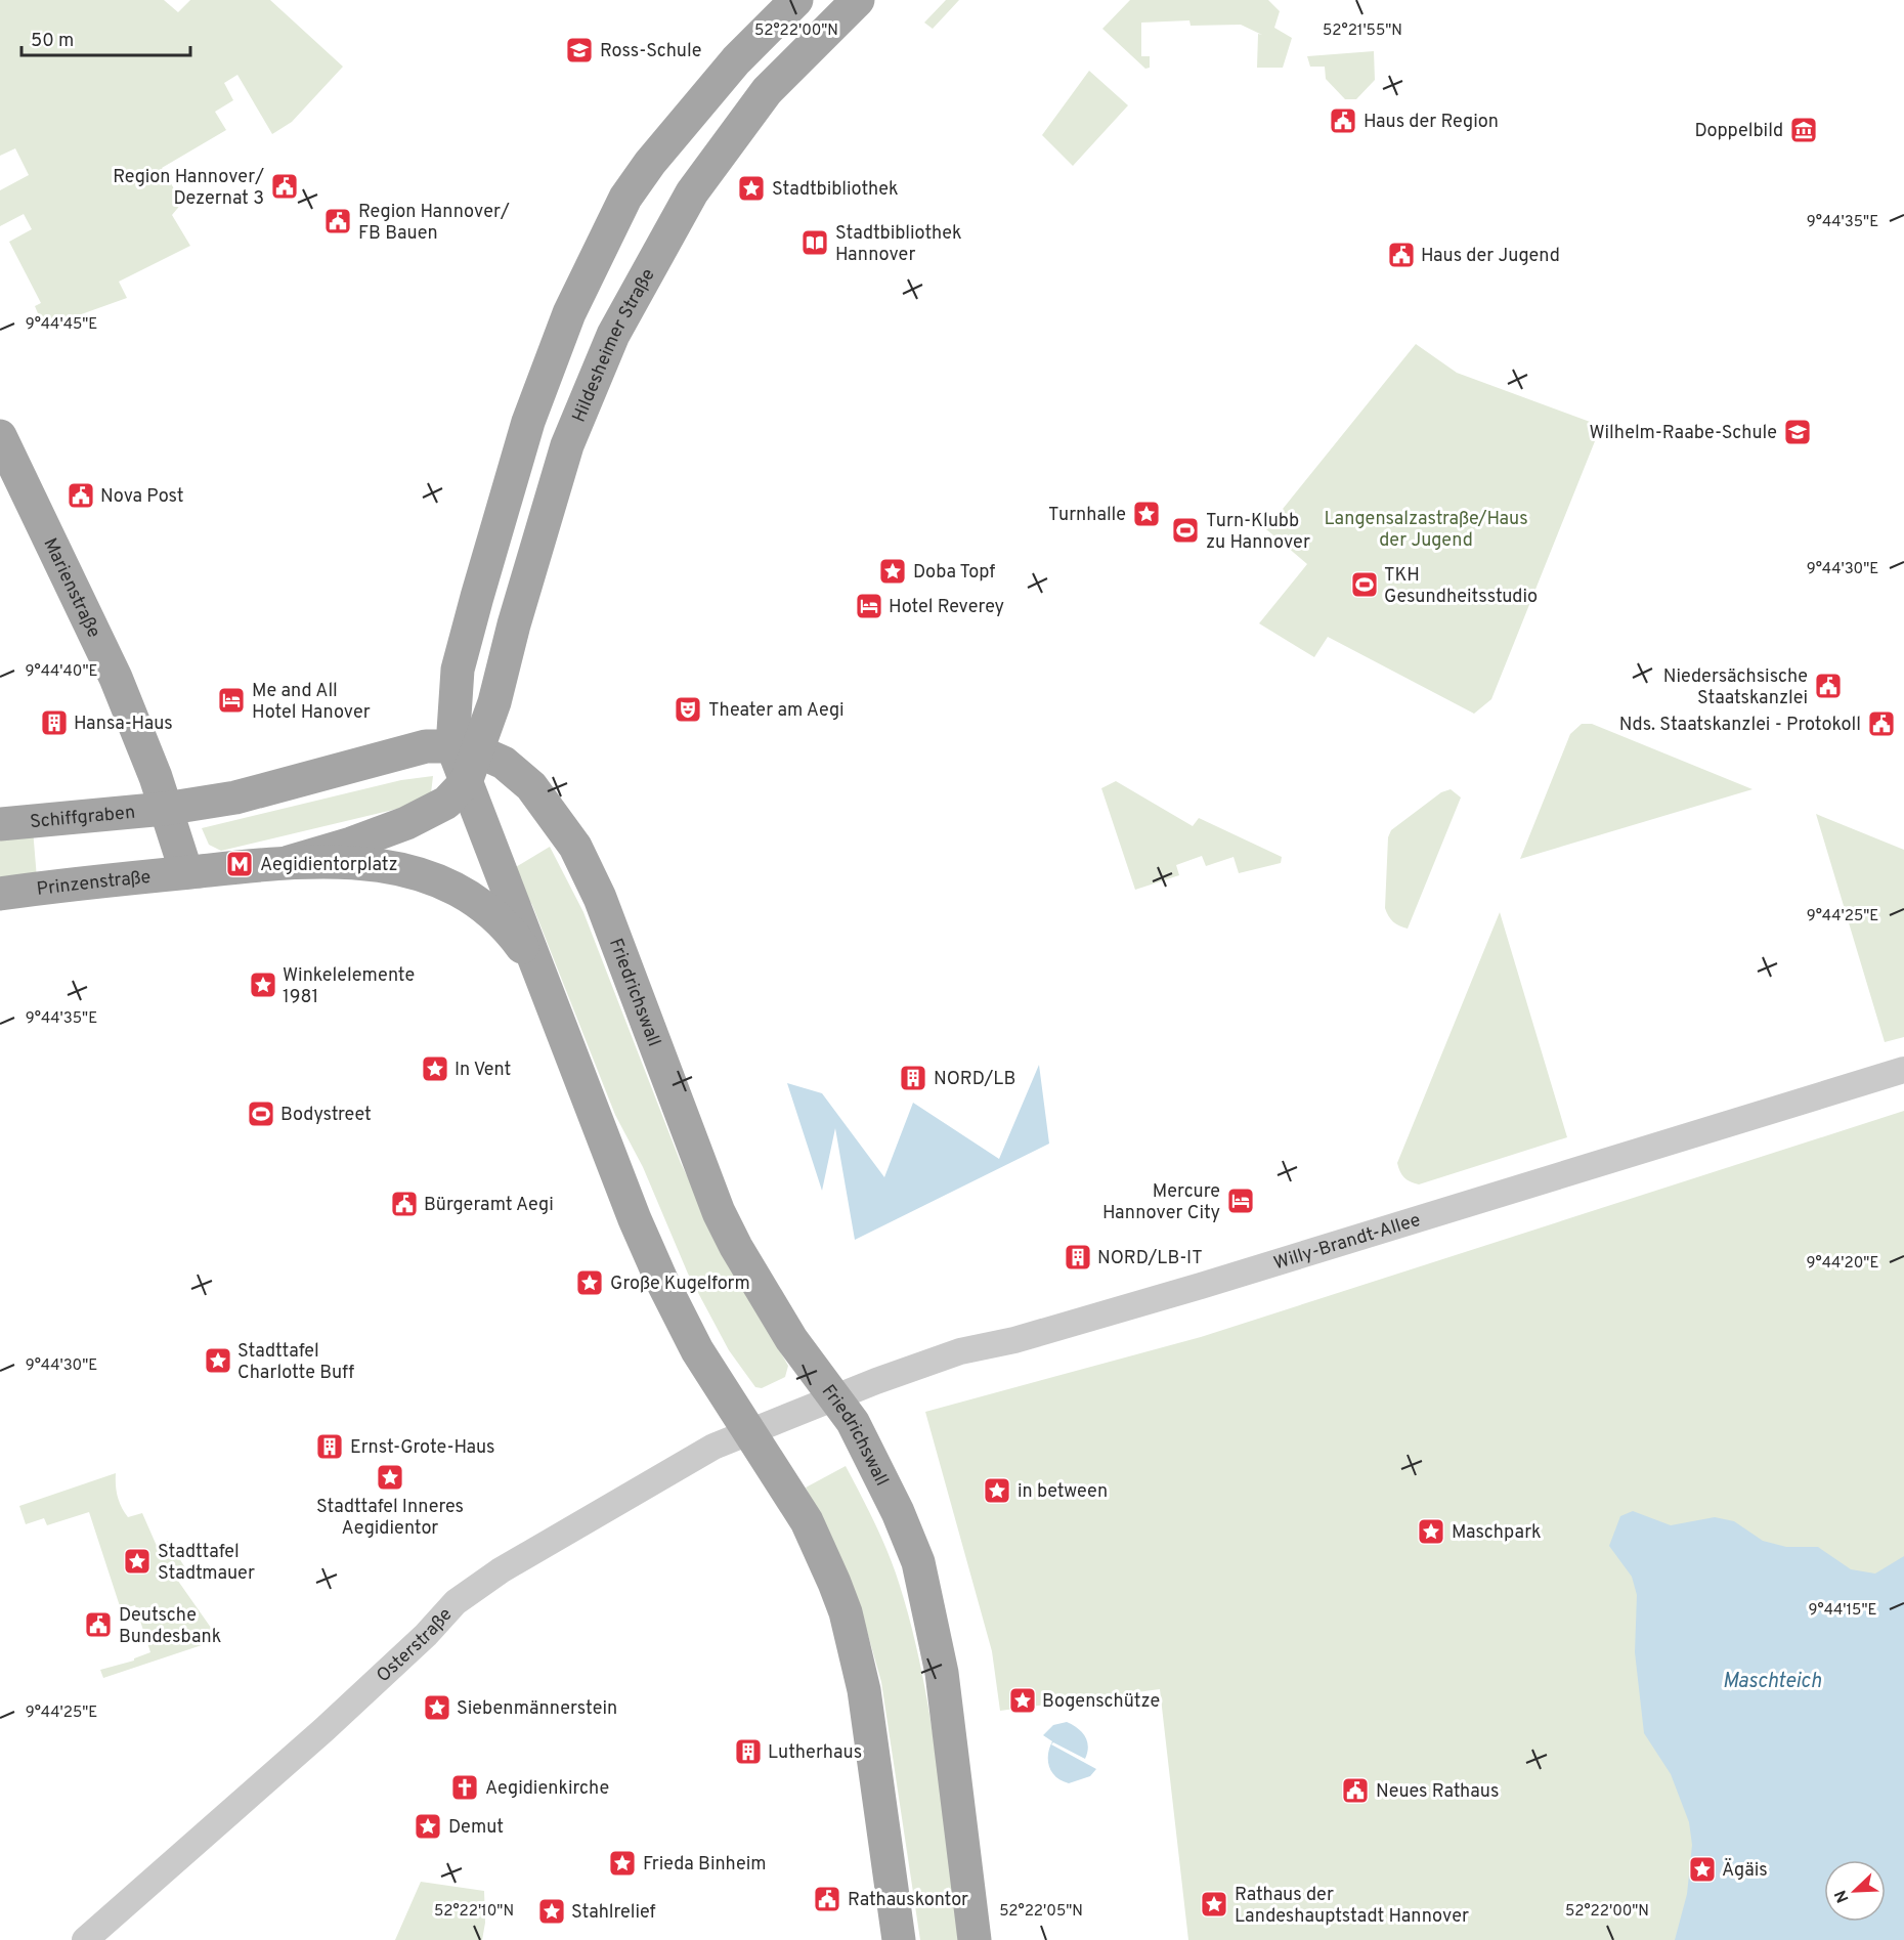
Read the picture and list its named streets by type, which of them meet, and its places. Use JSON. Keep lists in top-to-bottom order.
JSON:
{
  "streets": {
    "main road": [
      "Hildesheimer Straße",
      "Marienstraße",
      "Schiffgraben",
      "Prinzenstraße",
      "Friedrichswall"
    ],
    "street": ["Willy-Brandt-Allee", "Osterstraße"]
  },
  "crossings": [
    ["Hildesheimer Straße", "Friedrichswall"],
    ["Marienstraße", "Schiffgraben"],
    ["Friedrichswall", "Willy-Brandt-Allee"],
    ["Willy-Brandt-Allee", "Osterstraße"]
  ],
  "water": ["Maschteich"],
  "parks": ["Langensalzastraße/Haus der Jugend"],
  "places": {
    "school or university": ["Ross-Schule", "Wilhelm-Raabe-Schule"],
    "public building": [
      "Haus der Region",
      "Region Hannover/ Dezernat 3",
      "Region Hannover/ FB Bauen",
      "Haus der Jugend",
      "Nova Post",
      "Niedersächsische Staatskanzlei",
      "Nds. Staatskanzlei - Protokoll",
      "Bürgeramt Aegi",
      "Deutsche Bundesbank",
      "Neues Rathaus",
      "Rathauskontor"
    ],
    "museum": ["Doppelbild"],
    "place": [
      "Stadtbibliothek",
      "Turnhalle",
      "Doba Topf",
      "Winkelelemente 1981",
      "In Vent",
      "Große Kugelform",
      "Stadttafel Charlotte Buff",
      "Stadttafel Inneres Aegidientor",
      "in between",
      "Maschpark",
      "Stadttafel Stadtmauer",
      "Bogenschütze",
      "Siebenmännerstein",
      "Demut",
      "Frieda Binheim",
      "Ägäis",
      "Rathaus der Landeshauptstadt Hannover",
      "Stahlrelief"
    ],
    "library": ["Stadtbibliothek Hannover"],
    "sports": ["Turn-Klubb zu Hannover", "TKH Gesundheitsstudio", "Bodystreet"],
    "hotel": ["Hotel Reverey", "Me and All Hotel Hanover", "Mercure Hannover City"],
    "theatre": ["Theater am Aegi"],
    "building": [
      "Hansa-Haus",
      "NORD/LB",
      "NORD/LB-IT",
      "Ernst-Grote-Haus",
      "Lutherhaus"
    ],
    "metro station": ["Aegidientorplatz"],
    "church": ["Aegidienkirche"]
  },
  "scale_bar": "50 m",
  "north": "bottom left",
  "coordinates": [
    "52°22'00\"N",
    "52°21'55\"N",
    "9°44'35\"E",
    "9°44'45\"E",
    "9°44'30\"E",
    "9°44'40\"E",
    "9°44'25\"E",
    "9°44'20\"E",
    "9°44'15\"E",
    "52°22'10\"N",
    "52°22'05\"N"
  ]
}
